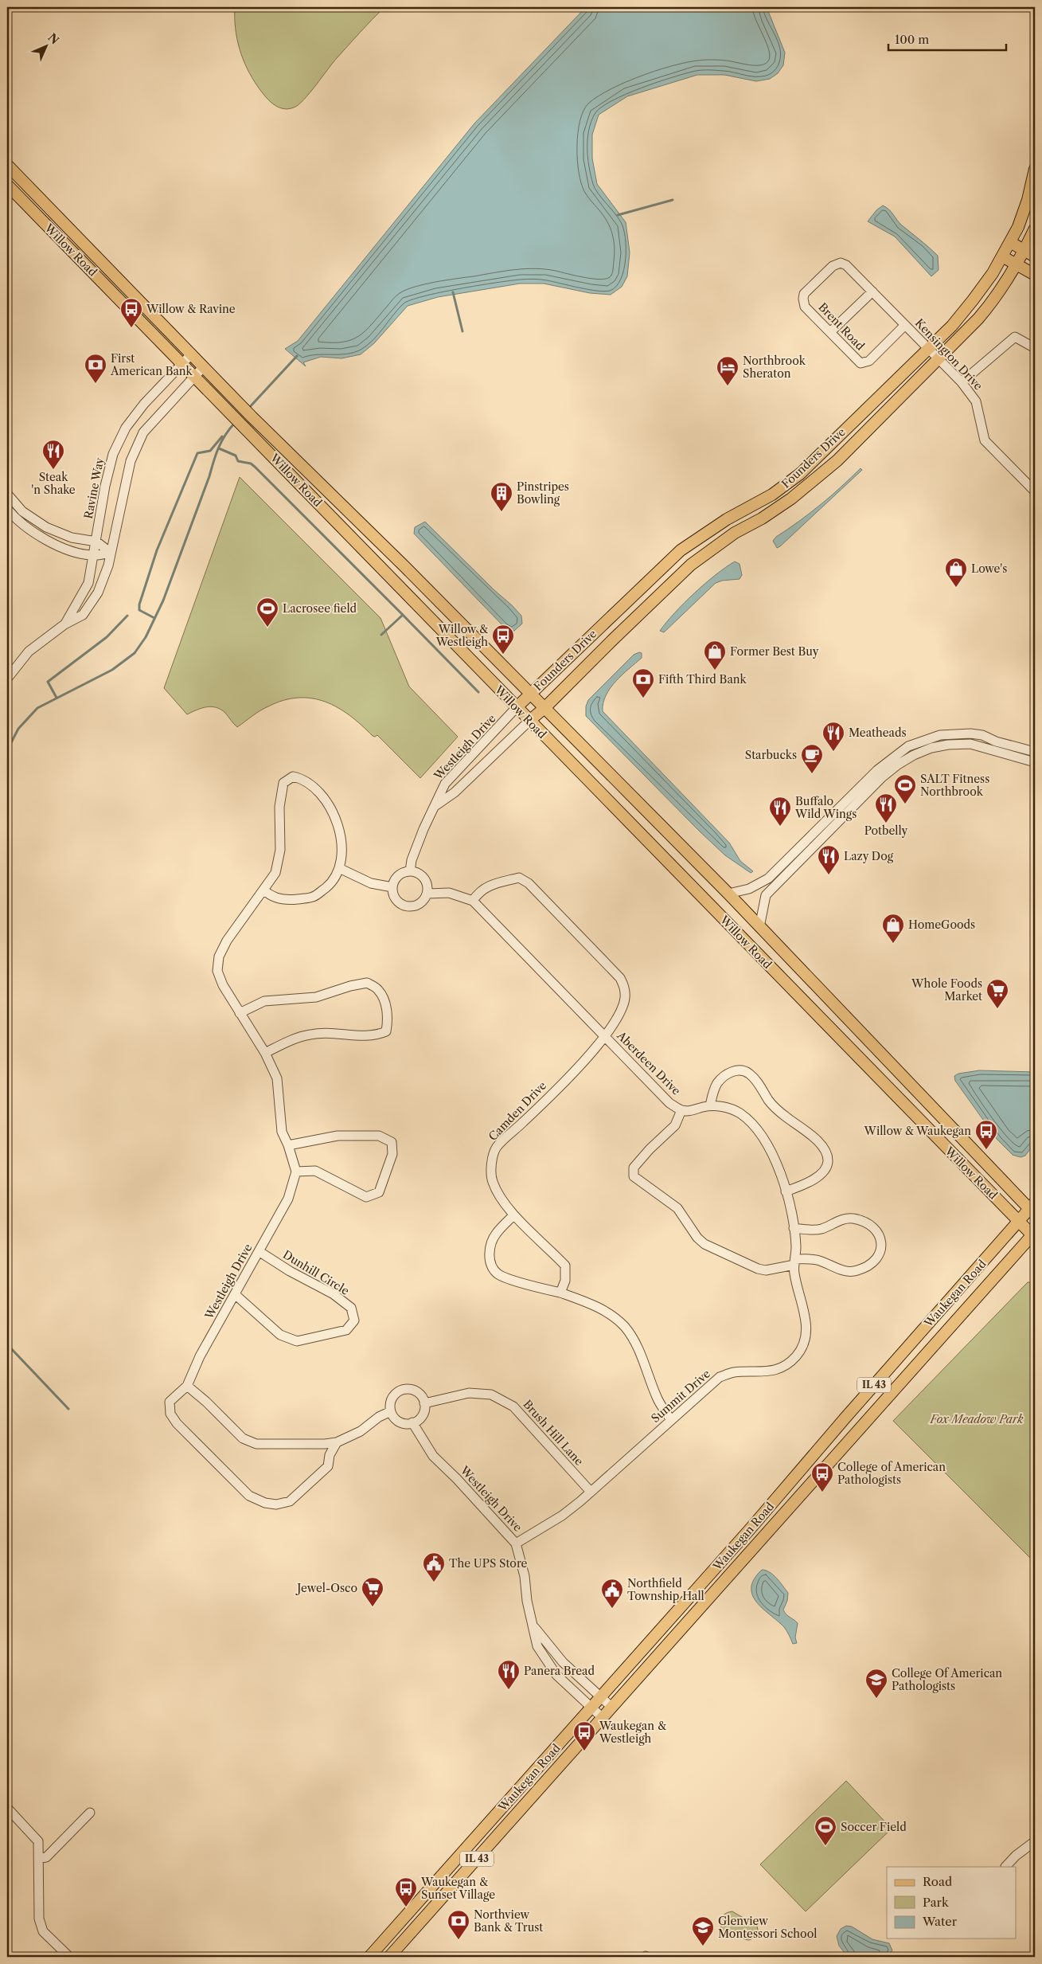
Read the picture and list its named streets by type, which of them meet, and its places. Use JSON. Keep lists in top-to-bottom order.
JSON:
{
  "streets": {
    "main road": [
      "Willow Road",
      "Founders Drive",
      "Waukegan Road",
      "IL 43"
    ],
    "street": [
      "Brent Road",
      "Kensington Drive",
      "Ravine Way",
      "Westleigh Drive",
      "Aberdeen Drive",
      "Camden Drive",
      "Dunhill Circle",
      "Summit Drive",
      "Brush Hill Lane"
    ]
  },
  "crossings": [
    ["Willow Road", "Founders Drive"],
    ["Willow Road", "Ravine Way"],
    ["Willow Road", "Westleigh Drive"],
    ["Willow Road", "Waukegan Road"],
    ["Brent Road", "Kensington Drive"],
    ["Kensington Drive", "Founders Drive"],
    ["Founders Drive", "Westleigh Drive"],
    ["Westleigh Drive", "Aberdeen Drive"],
    ["Westleigh Drive", "Dunhill Circle"],
    ["Westleigh Drive", "Waukegan Road"],
    ["Westleigh Drive", "Summit Drive"],
    ["Westleigh Drive", "Brush Hill Lane"],
    ["Aberdeen Drive", "Camden Drive"],
    ["Aberdeen Drive", "Summit Drive"],
    ["Summit Drive", "Brush Hill Lane"]
  ],
  "parks": ["Fox Meadow Park"],
  "places": {
    "bus stop": [
      "Willow & Ravine",
      "Willow & Westleigh",
      "Willow & Waukegan",
      "College of American Pathologists",
      "Waukegan & Westleigh",
      "Waukegan & Sunset Village"
    ],
    "bank": ["First American Bank", "Fifth Third Bank", "Northview Bank & Trust"],
    "hotel": ["Northbrook Sheraton"],
    "restaurant": [
      "Steak 'n Shake",
      "Meatheads",
      "Potbelly",
      "Buffalo Wild Wings",
      "Lazy Dog",
      "Panera Bread"
    ],
    "building": ["Pinstripes Bowling"],
    "shop": ["Lowe's", "Former Best Buy", "HomeGoods"],
    "sports": ["Lacrosee field", "SALT Fitness Northbrook", "Soccer Field"],
    "cafe": ["Starbucks"],
    "supermarket": ["Whole Foods Market", "Jewel-Osco"],
    "public building": ["The UPS Store", "Northfield Township Hall"],
    "school or university": ["College Of American Pathologists", "Glenview Montessori School"]
  },
  "legend": ["Road", "Park", "Water"],
  "scale_bar": "100 m",
  "north": "top right"
}
